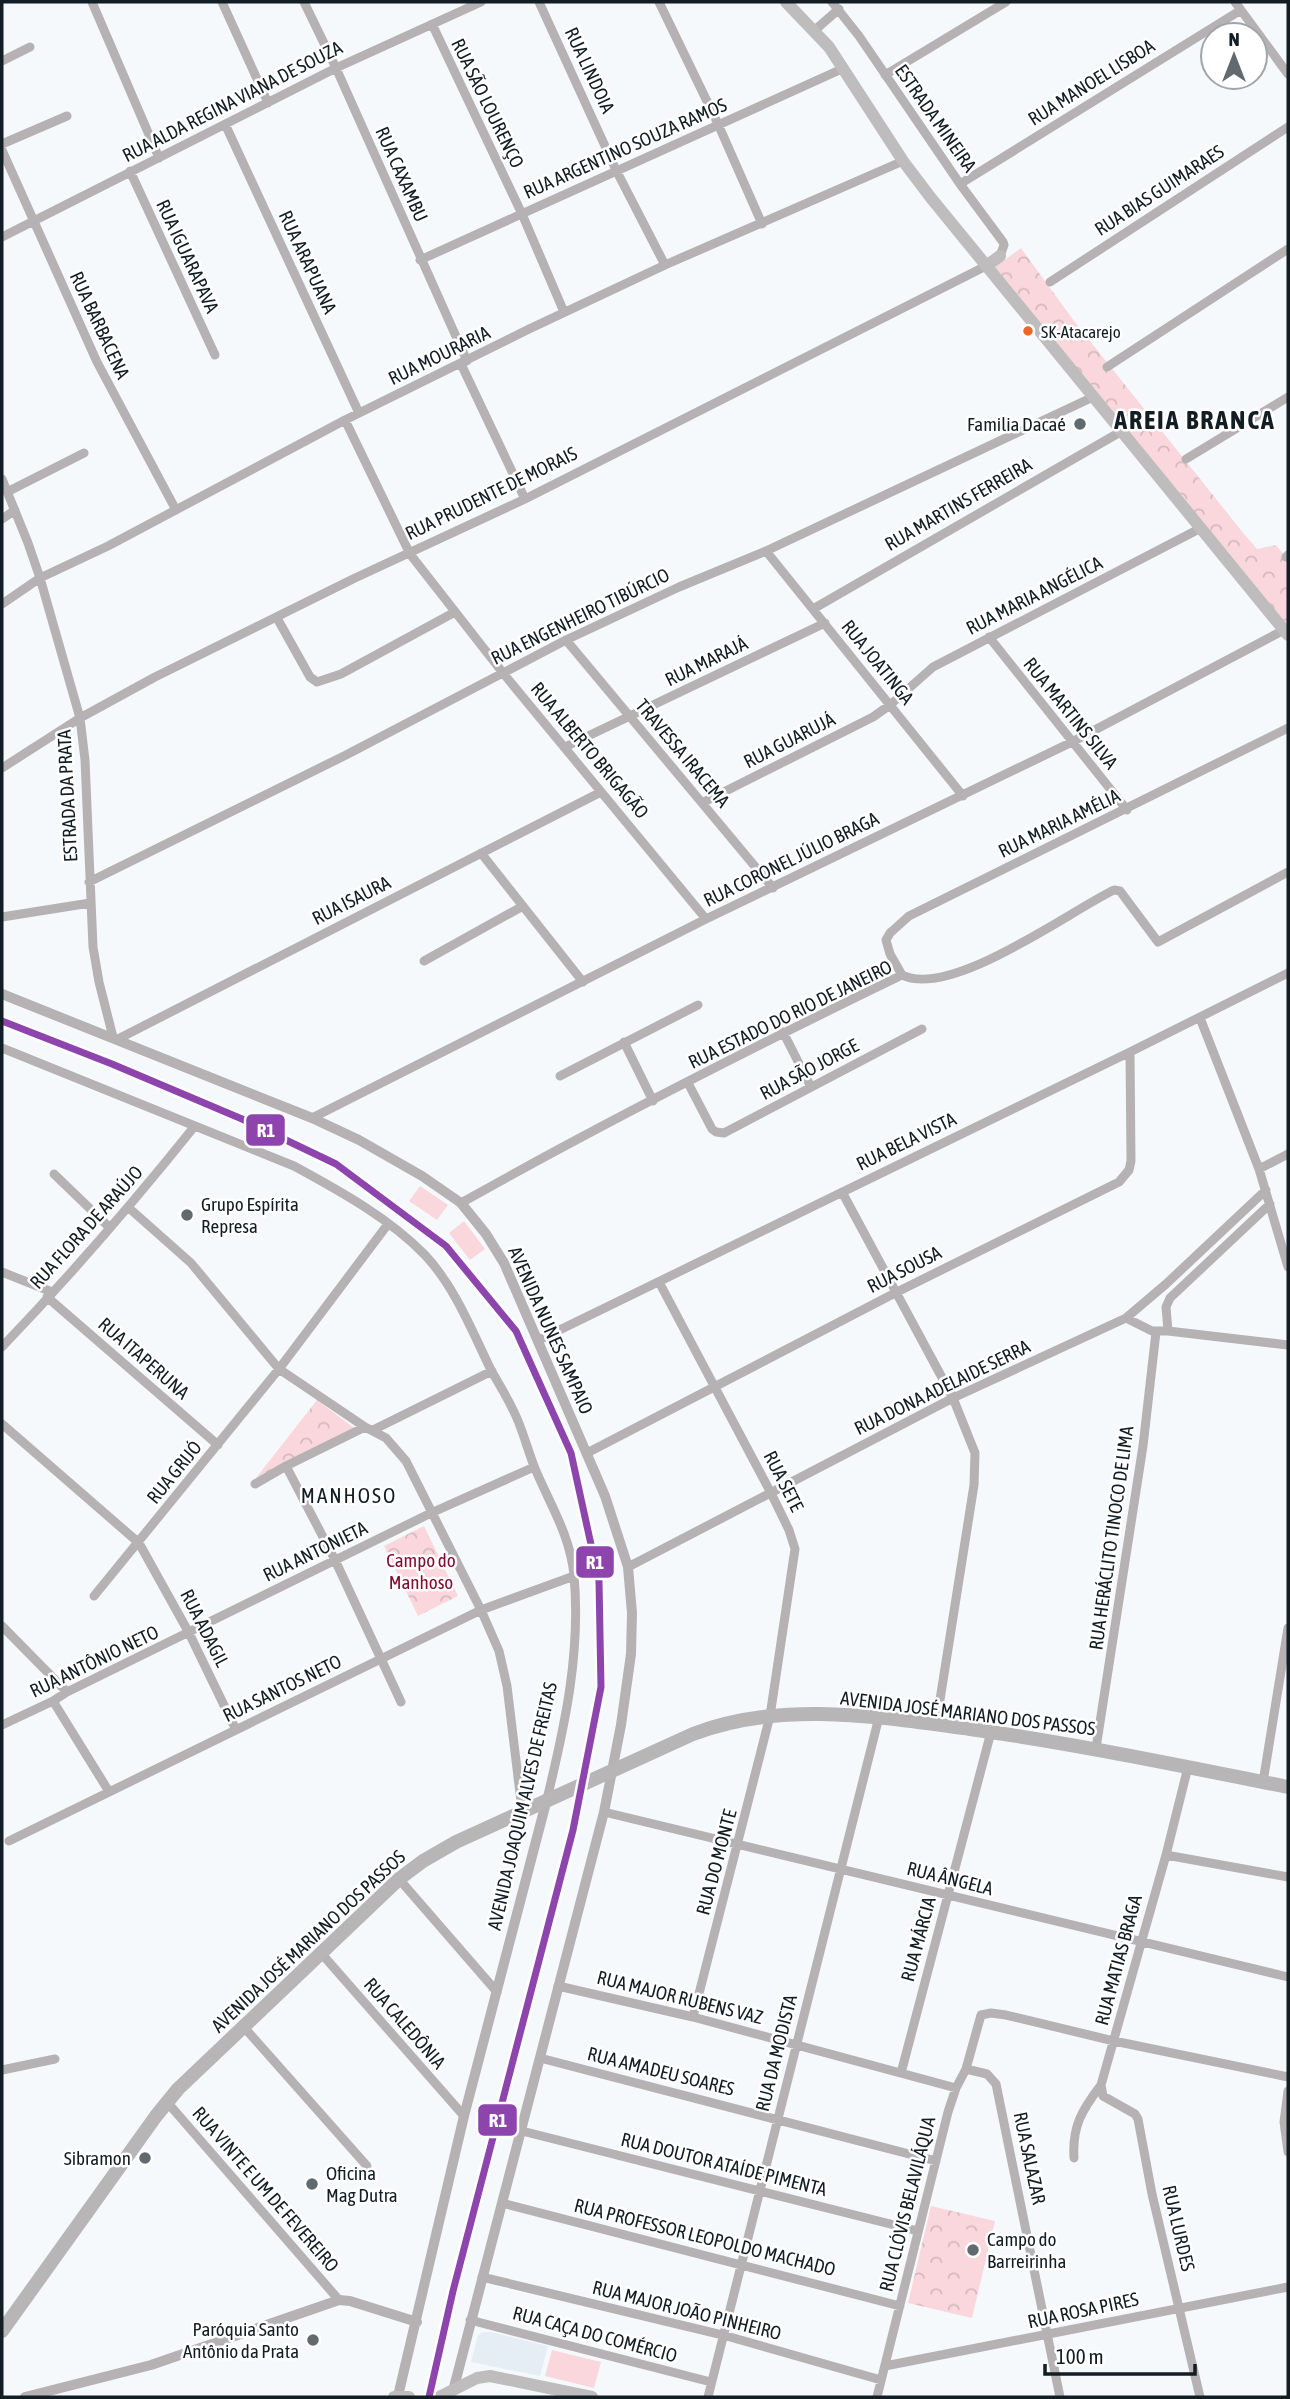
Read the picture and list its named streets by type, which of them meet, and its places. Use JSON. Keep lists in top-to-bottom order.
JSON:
{
  "streets": {
    "main road": ["RUA PRUDENTE DE MORAIS", "AVENIDA JOSÉ MARIANO DOS PASSOS"],
    "street": [
      "RUA LINDOIA",
      "RUA MANOEL LISBOA",
      "RUA ALDA REGINA VIANA DE SOUZA",
      "RUA SÃO LOURENÇO",
      "ESTRADA MINEIRA",
      "RUA ARGENTINO SOUZA RAMOS",
      "RUA CAXAMBU",
      "RUA BIAS GUIMARAES",
      "RUA IGUARAPAVA",
      "RUA ARAPUANA",
      "RUA BARBACENA",
      "RUA MOURARIA",
      "RUA MARTINS FERREIRA",
      "RUA MARIA ANGÉLICA",
      "RUA ENGENHEIRO TIBÚRCIO",
      "RUA MARAJÁ",
      "RUA JOATINGA",
      "RUA MARTINS SILVA",
      "RUA GUARUJÁ",
      "RUA ALBERTO BRIGAGÃO",
      "TRAVESSA IRACEMA",
      "ESTRADA DA PRATA",
      "RUA MARIA AMÉLIA",
      "RUA CORONEL JÚLIO BRAGA",
      "RUA ISAURA",
      "RUA ESTADO DO RIO DE JANEIRO",
      "RUA SÃO JORGE",
      "RUA BELA VISTA",
      "RUA FLORA DE ARAÚJO",
      "RUA SOUSA",
      "AVENIDA NUNES SAMPAIO",
      "RUA ITAPERUNA",
      "RUA DONA ADELAIDE SERRA",
      "RUA GRIJÓ",
      "RUA SETE",
      "RUA HERÁCLITO TINOCO DE LIMA",
      "RUA ANTONIETA",
      "RUA ADAGIL",
      "RUA ANTÔNIO NETO",
      "RUA SANTOS NETO",
      "AVENIDA JOAQUIM ALVES DE FREITAS",
      "RUA DO MONTE",
      "RUA ÂNGELA",
      "RUA MÁRCIA",
      "RUA MATIAS BRAGA",
      "RUA MAJOR RUBENS VAZ",
      "RUA CALEDÔNIA",
      "RUA DA MODISTA",
      "RUA AMADEU SOARES",
      "RUA SALAZAR",
      "RUA DOUTOR ATAÍDE PIMENTA",
      "RUA VINTE E UM DE FEVEREIRO",
      "RUA CLÓVIS BELAVILÁQUA",
      "RUA LURDES",
      "RUA PROFESSOR LEOPOLDO MACHADO",
      "RUA MAJOR JOÃO PINHEIRO",
      "RUA ROSA PIRES",
      "RUA CAÇA DO COMÉRCIO"
    ]
  },
  "crossings": [
    ["RUA LINDOIA", "RUA ARGENTINO SOUZA RAMOS"],
    ["RUA LINDOIA", "RUA MOURARIA"],
    ["RUA MANOEL LISBOA", "ESTRADA MINEIRA"],
    ["RUA ALDA REGINA VIANA DE SOUZA", "RUA SÃO LOURENÇO"],
    ["RUA ALDA REGINA VIANA DE SOUZA", "RUA CAXAMBU"],
    ["RUA ALDA REGINA VIANA DE SOUZA", "RUA IGUARAPAVA"],
    ["RUA ALDA REGINA VIANA DE SOUZA", "RUA ARAPUANA"],
    ["RUA ALDA REGINA VIANA DE SOUZA", "RUA BARBACENA"],
    ["RUA SÃO LOURENÇO", "RUA ARGENTINO SOUZA RAMOS"],
    ["RUA SÃO LOURENÇO", "RUA MOURARIA"],
    ["ESTRADA MINEIRA", "RUA PRUDENTE DE MORAIS"],
    ["RUA ARGENTINO SOUZA RAMOS", "RUA CAXAMBU"],
    ["RUA CAXAMBU", "RUA MOURARIA"],
    ["RUA CAXAMBU", "RUA PRUDENTE DE MORAIS"],
    ["RUA ARAPUANA", "RUA MOURARIA"],
    ["RUA BARBACENA", "RUA MOURARIA"],
    ["RUA MOURARIA", "RUA ALBERTO BRIGAGÃO"],
    ["RUA MOURARIA", "ESTRADA DA PRATA"],
    ["RUA PRUDENTE DE MORAIS", "RUA ALBERTO BRIGAGÃO"],
    ["RUA PRUDENTE DE MORAIS", "ESTRADA DA PRATA"],
    ["RUA MARTINS FERREIRA", "RUA JOATINGA"],
    ["RUA MARIA ANGÉLICA", "RUA JOATINGA"],
    ["RUA MARIA ANGÉLICA", "RUA MARTINS SILVA"],
    ["RUA MARIA ANGÉLICA", "RUA GUARUJÁ"],
    ["RUA ENGENHEIRO TIBÚRCIO", "RUA JOATINGA"],
    ["RUA ENGENHEIRO TIBÚRCIO", "RUA ALBERTO BRIGAGÃO"],
    ["RUA ENGENHEIRO TIBÚRCIO", "TRAVESSA IRACEMA"],
    ["RUA ENGENHEIRO TIBÚRCIO", "ESTRADA DA PRATA"],
    ["RUA MARAJÁ", "RUA JOATINGA"],
    ["RUA MARAJÁ", "RUA ALBERTO BRIGAGÃO"],
    ["RUA MARAJÁ", "TRAVESSA IRACEMA"],
    ["RUA JOATINGA", "RUA GUARUJÁ"],
    ["RUA JOATINGA", "RUA CORONEL JÚLIO BRAGA"],
    ["RUA MARTINS SILVA", "RUA MARIA AMÉLIA"],
    ["RUA MARTINS SILVA", "RUA CORONEL JÚLIO BRAGA"],
    ["RUA GUARUJÁ", "TRAVESSA IRACEMA"],
    ["RUA ALBERTO BRIGAGÃO", "RUA CORONEL JÚLIO BRAGA"],
    ["RUA ALBERTO BRIGAGÃO", "RUA ISAURA"],
    ["TRAVESSA IRACEMA", "RUA CORONEL JÚLIO BRAGA"],
    ["ESTRADA DA PRATA", "RUA ISAURA"],
    ["ESTRADA DA PRATA", "AVENIDA NUNES SAMPAIO"],
    ["RUA MARIA AMÉLIA", "RUA ESTADO DO RIO DE JANEIRO"],
    ["RUA CORONEL JÚLIO BRAGA", "AVENIDA NUNES SAMPAIO"],
    ["RUA ISAURA", "AVENIDA NUNES SAMPAIO"],
    ["RUA ESTADO DO RIO DE JANEIRO", "RUA SÃO JORGE"],
    ["RUA ESTADO DO RIO DE JANEIRO", "AVENIDA NUNES SAMPAIO"],
    ["RUA BELA VISTA", "RUA SOUSA"],
    ["RUA BELA VISTA", "AVENIDA NUNES SAMPAIO"],
    ["RUA BELA VISTA", "RUA SETE"],
    ["RUA FLORA DE ARAÚJO", "RUA ITAPERUNA"],
    ["RUA FLORA DE ARAÚJO", "AVENIDA JOAQUIM ALVES DE FREITAS"],
    ["RUA SOUSA", "AVENIDA NUNES SAMPAIO"],
    ["RUA SOUSA", "RUA SETE"],
    ["AVENIDA NUNES SAMPAIO", "RUA DONA ADELAIDE SERRA"],
    ["AVENIDA NUNES SAMPAIO", "AVENIDA JOSÉ MARIANO DOS PASSOS"],
    ["AVENIDA NUNES SAMPAIO", "RUA ÂNGELA"],
    ["AVENIDA NUNES SAMPAIO", "RUA MAJOR RUBENS VAZ"],
    ["AVENIDA NUNES SAMPAIO", "RUA AMADEU SOARES"],
    ["AVENIDA NUNES SAMPAIO", "RUA DOUTOR ATAÍDE PIMENTA"],
    ["AVENIDA NUNES SAMPAIO", "RUA PROFESSOR LEOPOLDO MACHADO"],
    ["AVENIDA NUNES SAMPAIO", "RUA MAJOR JOÃO PINHEIRO"],
    ["AVENIDA NUNES SAMPAIO", "RUA CAÇA DO COMÉRCIO"],
    ["RUA ITAPERUNA", "RUA GRIJÓ"],
    ["RUA DONA ADELAIDE SERRA", "RUA SETE"],
    ["RUA GRIJÓ", "RUA ADAGIL"],
    ["RUA GRIJÓ", "AVENIDA JOAQUIM ALVES DE FREITAS"],
    ["RUA SETE", "AVENIDA JOSÉ MARIANO DOS PASSOS"],
    ["RUA SETE", "RUA DO MONTE"],
    ["RUA HERÁCLITO TINOCO DE LIMA", "AVENIDA JOSÉ MARIANO DOS PASSOS"],
    ["RUA ANTONIETA", "RUA ADAGIL"],
    ["RUA ANTONIETA", "RUA ANTÔNIO NETO"],
    ["RUA ANTONIETA", "AVENIDA JOAQUIM ALVES DE FREITAS"],
    ["RUA ADAGIL", "RUA ANTÔNIO NETO"],
    ["RUA ADAGIL", "RUA SANTOS NETO"],
    ["RUA SANTOS NETO", "AVENIDA JOAQUIM ALVES DE FREITAS"],
    ["AVENIDA JOSÉ MARIANO DOS PASSOS", "AVENIDA JOAQUIM ALVES DE FREITAS"],
    ["AVENIDA JOSÉ MARIANO DOS PASSOS", "RUA DO MONTE"],
    ["AVENIDA JOSÉ MARIANO DOS PASSOS", "RUA MÁRCIA"],
    ["AVENIDA JOSÉ MARIANO DOS PASSOS", "RUA MATIAS BRAGA"],
    ["AVENIDA JOSÉ MARIANO DOS PASSOS", "RUA CALEDÔNIA"],
    ["AVENIDA JOSÉ MARIANO DOS PASSOS", "RUA DA MODISTA"],
    ["AVENIDA JOSÉ MARIANO DOS PASSOS", "RUA VINTE E UM DE FEVEREIRO"],
    ["AVENIDA JOAQUIM ALVES DE FREITAS", "RUA CALEDÔNIA"],
    ["RUA DO MONTE", "RUA ÂNGELA"],
    ["RUA DO MONTE", "RUA MAJOR RUBENS VAZ"],
    ["RUA ÂNGELA", "RUA MÁRCIA"],
    ["RUA ÂNGELA", "RUA MATIAS BRAGA"],
    ["RUA ÂNGELA", "RUA DA MODISTA"],
    ["RUA MÁRCIA", "RUA MAJOR RUBENS VAZ"],
    ["RUA MATIAS BRAGA", "RUA CLÓVIS BELAVILÁQUA"],
    ["RUA MATIAS BRAGA", "RUA LURDES"],
    ["RUA MAJOR RUBENS VAZ", "RUA DA MODISTA"],
    ["RUA MAJOR RUBENS VAZ", "RUA CLÓVIS BELAVILÁQUA"],
    ["RUA DA MODISTA", "RUA AMADEU SOARES"],
    ["RUA DA MODISTA", "RUA DOUTOR ATAÍDE PIMENTA"],
    ["RUA DA MODISTA", "RUA PROFESSOR LEOPOLDO MACHADO"],
    ["RUA DA MODISTA", "RUA MAJOR JOÃO PINHEIRO"],
    ["RUA DA MODISTA", "RUA CAÇA DO COMÉRCIO"],
    ["RUA AMADEU SOARES", "RUA CLÓVIS BELAVILÁQUA"],
    ["RUA SALAZAR", "RUA CLÓVIS BELAVILÁQUA"],
    ["RUA SALAZAR", "RUA ROSA PIRES"],
    ["RUA DOUTOR ATAÍDE PIMENTA", "RUA CLÓVIS BELAVILÁQUA"],
    ["RUA CLÓVIS BELAVILÁQUA", "RUA PROFESSOR LEOPOLDO MACHADO"],
    ["RUA CLÓVIS BELAVILÁQUA", "RUA MAJOR JOÃO PINHEIRO"],
    ["RUA CLÓVIS BELAVILÁQUA", "RUA ROSA PIRES"],
    ["RUA LURDES", "RUA ROSA PIRES"]
  ],
  "districts": ["AREIA BRANCA", "MANHOSO"],
  "parks": ["Campo do Manhoso"],
  "places": [
    "SK-Atacarejo",
    "Familia Dacaé",
    "Grupo Espírita Represa",
    "Sibramon",
    "Oficina Mag Dutra",
    "Campo do Barreirinha",
    "Paróquia Santo Antônio da Prata"
  ],
  "lines": ["transit line R1"],
  "scale_bar": "100 m",
  "north": "top"
}
